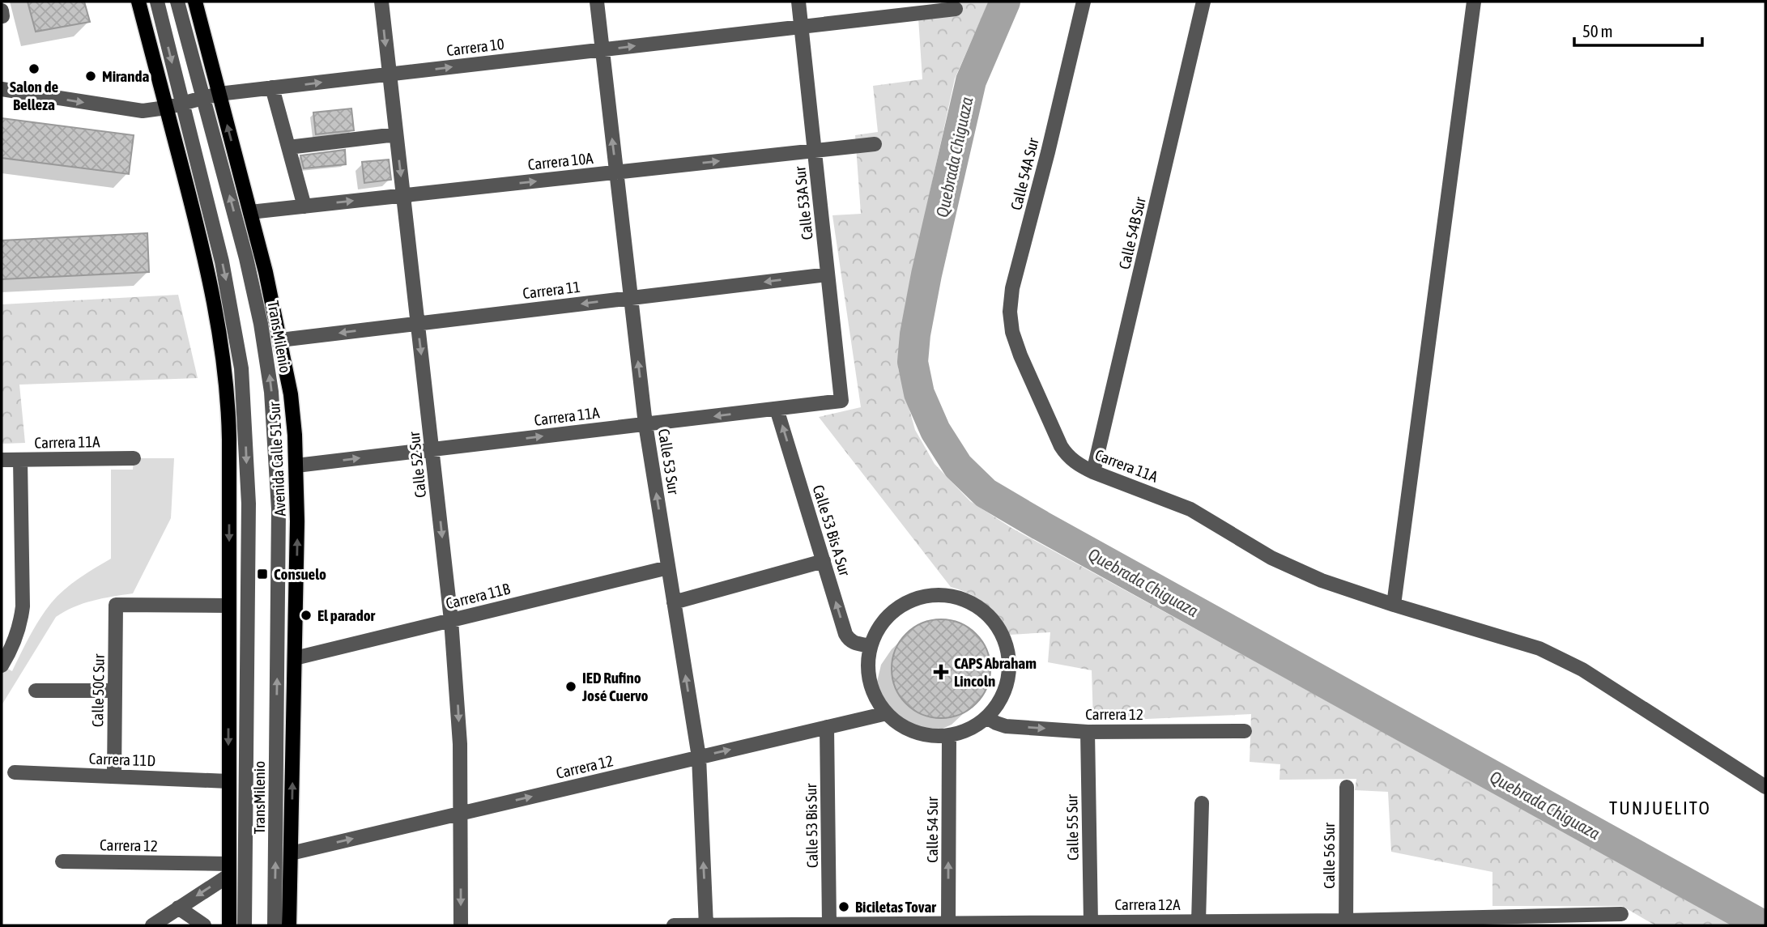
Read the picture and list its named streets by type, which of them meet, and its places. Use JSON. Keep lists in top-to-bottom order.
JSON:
{
  "streets": {
    "main road": ["Avenida Calle 51 Sur"],
    "street": [
      "Carrera 10",
      "Carrera 10A",
      "Calle 54A Sur",
      "Calle 53A Sur",
      "Calle 54B Sur",
      "Carrera 11",
      "TransMilenio",
      "Carrera 11A",
      "Calle 53 Sur",
      "Calle 52 Sur",
      "Calle 53 Bis A Sur",
      "Carrera 11B",
      "Calle 50C Sur",
      "Carrera 12",
      "Carrera 11D",
      "Calle 53 Bis Sur",
      "Calle 55 Sur",
      "Calle 54 Sur",
      "Calle 56 Sur",
      "Carrera 12A"
    ]
  },
  "crossings": [
    ["Carrera 10", "Calle 53A Sur"],
    ["Carrera 10", "TransMilenio"],
    ["Carrera 10", "Avenida Calle 51 Sur"],
    ["Carrera 10", "Calle 53 Sur"],
    ["Carrera 10", "Calle 52 Sur"],
    ["Carrera 10A", "Calle 53A Sur"],
    ["Carrera 10A", "Avenida Calle 51 Sur"],
    ["Carrera 10A", "Calle 53 Sur"],
    ["Carrera 10A", "Calle 52 Sur"],
    ["Calle 54A Sur", "Carrera 11A"],
    ["Calle 53A Sur", "Carrera 11"],
    ["Calle 53A Sur", "Carrera 11A"],
    ["Calle 54B Sur", "Carrera 11A"],
    ["Carrera 11", "Avenida Calle 51 Sur"],
    ["Carrera 11", "Calle 53 Sur"],
    ["Carrera 11", "Calle 52 Sur"],
    ["Carrera 11A", "Avenida Calle 51 Sur"],
    ["Carrera 11A", "Calle 53 Sur"],
    ["Carrera 11A", "Calle 52 Sur"],
    ["Carrera 11A", "Calle 53 Bis A Sur"],
    ["Avenida Calle 51 Sur", "Carrera 11B"],
    ["Avenida Calle 51 Sur", "Carrera 12"],
    ["Calle 53 Sur", "Carrera 11B"],
    ["Calle 53 Sur", "Carrera 12"],
    ["Calle 53 Sur", "Carrera 12A"],
    ["Calle 52 Sur", "Carrera 11B"],
    ["Calle 52 Sur", "Carrera 12"],
    ["Calle 53 Bis A Sur", "Carrera 12"],
    ["Calle 53 Bis A Sur", "Calle 54 Sur"],
    ["Calle 50C Sur", "Carrera 11D"],
    ["Carrera 12", "Calle 53 Bis Sur"],
    ["Carrera 12", "Calle 55 Sur"],
    ["Carrera 12", "Calle 54 Sur"],
    ["Calle 53 Bis Sur", "Carrera 12A"],
    ["Calle 55 Sur", "Carrera 12A"],
    ["Calle 54 Sur", "Carrera 12A"],
    ["Calle 56 Sur", "Carrera 12A"]
  ],
  "one_way": [
    "Carrera 10",
    "Carrera 10A",
    "Carrera 11",
    "Calle 53 Sur",
    "Calle 52 Sur",
    "Calle 53 Bis A Sur",
    "Carrera 12",
    "Calle 54 Sur"
  ],
  "districts": ["TUNJUELITO"],
  "water": ["Quebrada Chiguaza"],
  "places": {
    "other": [
      "Salon de Belleza",
      "Miranda",
      "El parador",
      "IED Rufino José Cuervo",
      "Biciletas Tovar"
    ],
    "transit": ["Consuelo"],
    "health": ["CAPS Abraham Lincoln"]
  },
  "scale_bar": "50 m"
}
